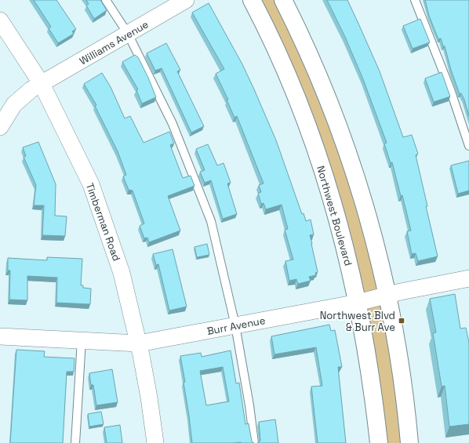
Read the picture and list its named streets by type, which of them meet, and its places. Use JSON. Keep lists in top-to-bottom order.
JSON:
{
  "streets": {
    "main road": ["Northwest Boulevard"],
    "street": ["Williams Avenue", "Timberman Road", "Burr Avenue"]
  },
  "crossings": [
    ["Williams Avenue", "Timberman Road"],
    ["Northwest Boulevard", "Burr Avenue"],
    ["Timberman Road", "Burr Avenue"]
  ],
  "places": {
    "transit": ["Northwest Blvd & Burr Ave"]
  }
}
